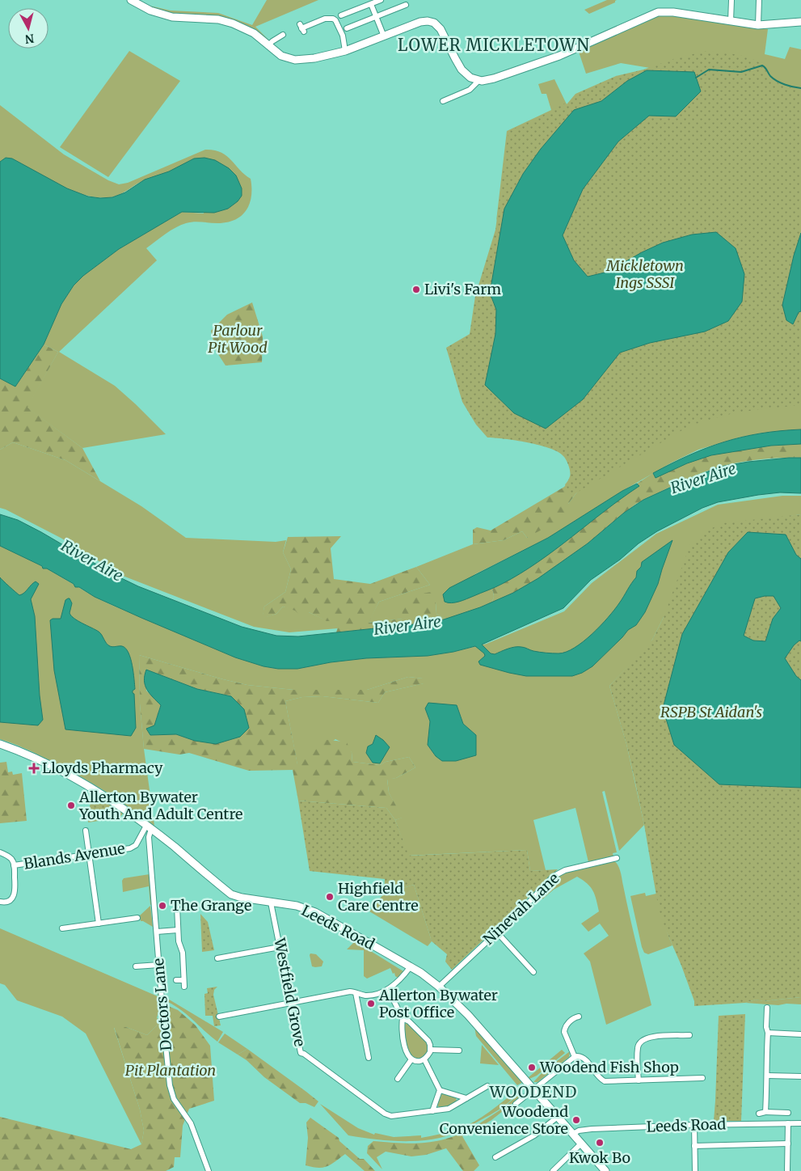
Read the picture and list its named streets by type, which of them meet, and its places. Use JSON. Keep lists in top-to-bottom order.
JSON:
{
  "streets": {
    "street": [
      "Blands Avenue",
      "Ninevah Lane",
      "Leeds Road",
      "Westfield Grove",
      "Doctors Lane"
    ]
  },
  "crossings": [
    ["Blands Avenue", "Leeds Road"],
    ["Blands Avenue", "Doctors Lane"],
    ["Ninevah Lane", "Leeds Road"],
    ["Leeds Road", "Westfield Grove"],
    ["Leeds Road", "Doctors Lane"]
  ],
  "districts": ["LOWER MICKLETOWN", "WOODEND"],
  "water": ["River Aire"],
  "parks": [
    "Mickletown Ings SSSI",
    "Parlour Pit Wood",
    "RSPB St Aidan's",
    "Pit Plantation"
  ],
  "places": {
    "other": [
      "Livi's Farm",
      "Allerton Bywater Youth And Adult Centre",
      "Highfield Care Centre",
      "The Grange",
      "Allerton Bywater Post Office",
      "Woodend Fish Shop",
      "Woodend Convenience Store",
      "Kwok Bo"
    ],
    "health": ["Lloyds Pharmacy"]
  },
  "north": "bottom"
}
